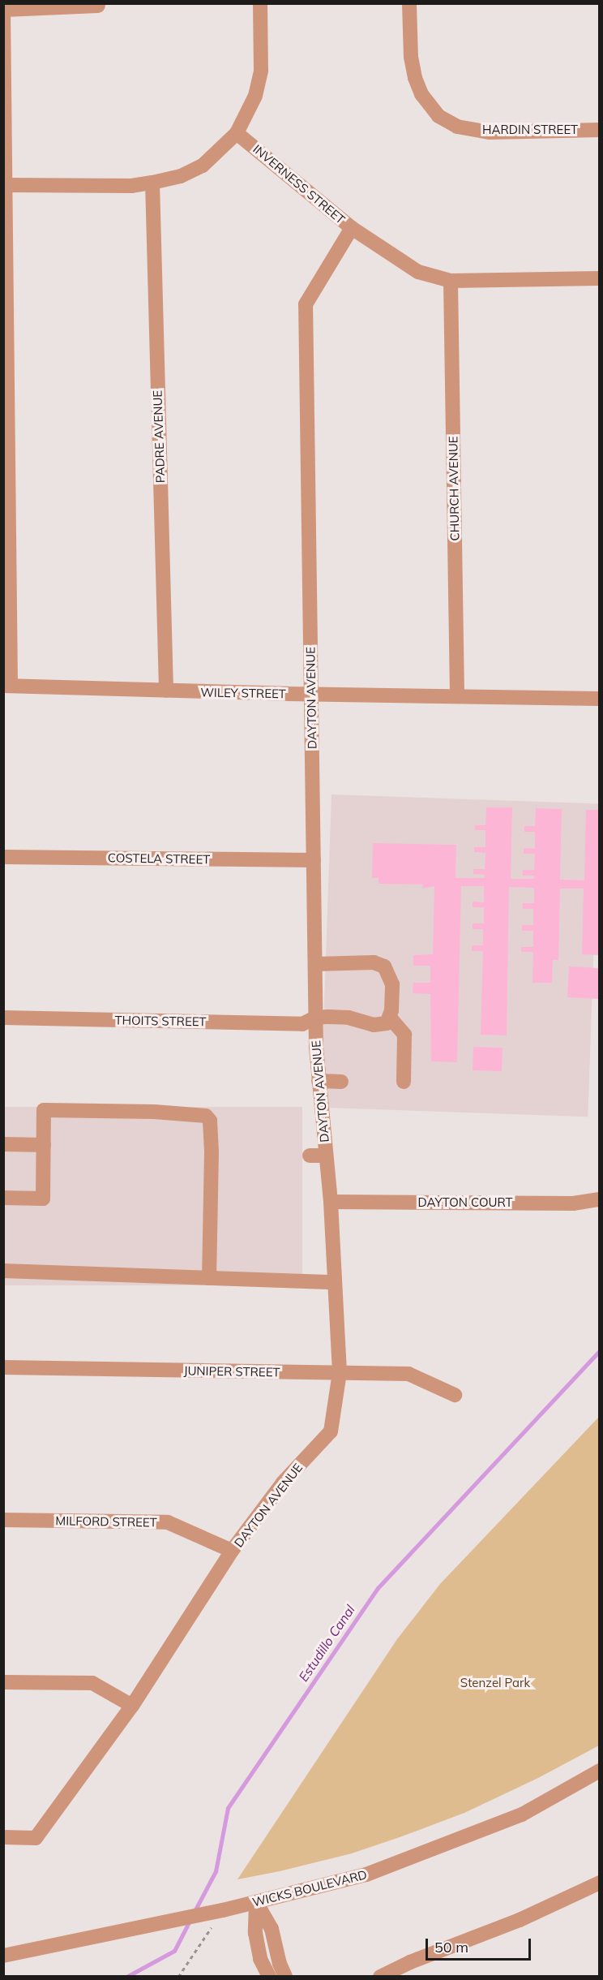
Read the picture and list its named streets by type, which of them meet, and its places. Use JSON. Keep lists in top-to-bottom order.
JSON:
{
  "streets": {
    "street": [
      "HARDIN STREET",
      "INVERNESS STREET",
      "PADRE AVENUE",
      "CHURCH AVENUE",
      "WILEY STREET",
      "DAYTON AVENUE",
      "COSTELA STREET",
      "THOITS STREET",
      "DAYTON COURT",
      "JUNIPER STREET",
      "MILFORD STREET",
      "WICKS BOULEVARD"
    ]
  },
  "crossings": [
    ["INVERNESS STREET", "CHURCH AVENUE"],
    ["INVERNESS STREET", "DAYTON AVENUE"],
    ["PADRE AVENUE", "WILEY STREET"],
    ["CHURCH AVENUE", "WILEY STREET"],
    ["WILEY STREET", "DAYTON AVENUE"],
    ["DAYTON AVENUE", "COSTELA STREET"],
    ["DAYTON AVENUE", "THOITS STREET"],
    ["DAYTON AVENUE", "DAYTON COURT"],
    ["DAYTON AVENUE", "JUNIPER STREET"],
    ["DAYTON AVENUE", "MILFORD STREET"]
  ],
  "water": ["Estudillo Canal"],
  "parks": ["Stenzel Park"],
  "scale_bar": "50 m"
}
